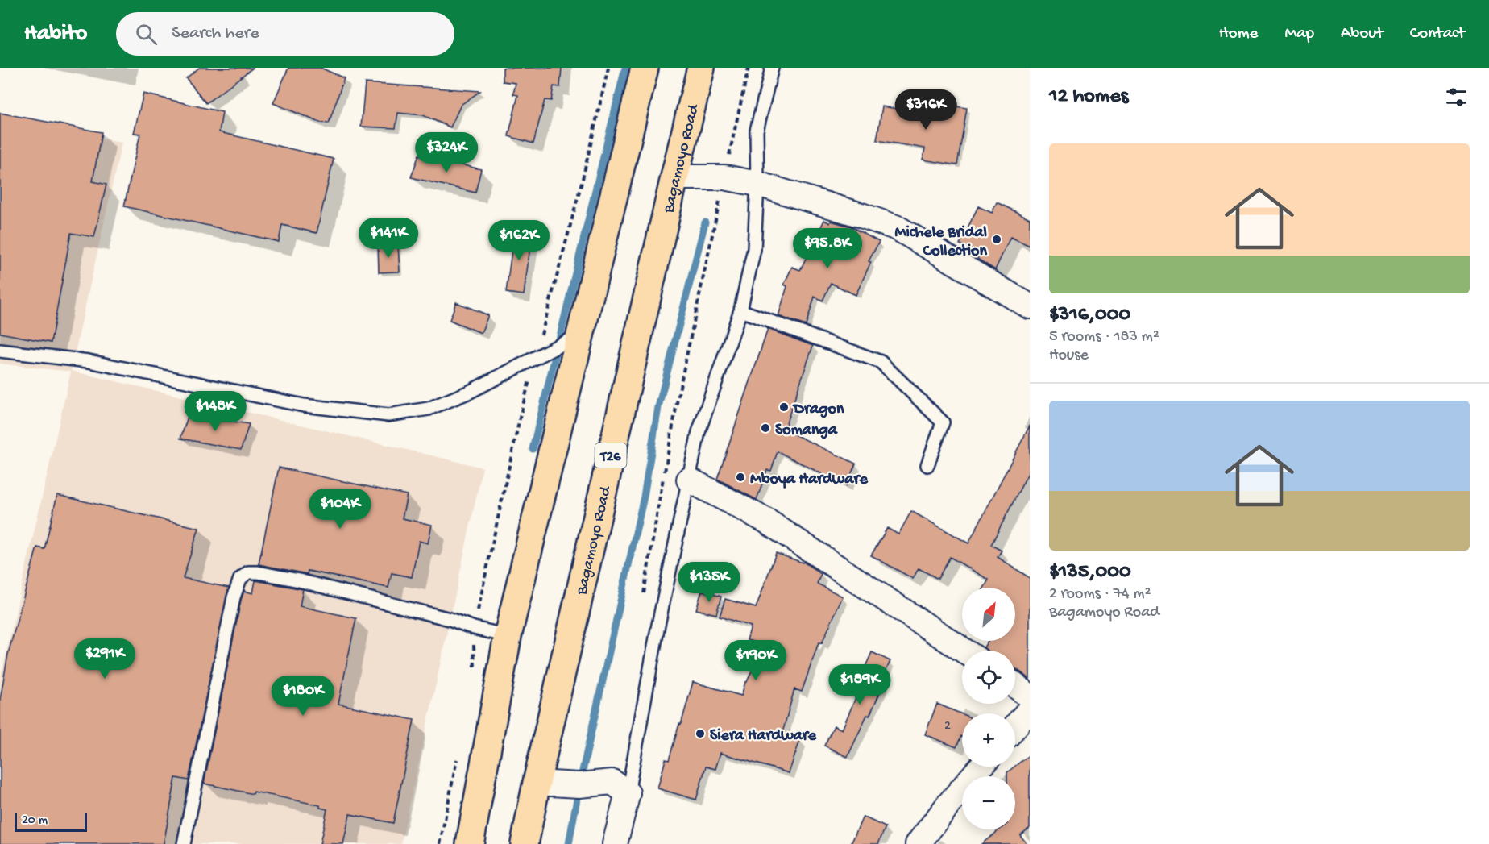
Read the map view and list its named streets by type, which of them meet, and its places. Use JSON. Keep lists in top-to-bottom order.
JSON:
{
  "streets": {
    "highway": ["Bagamoyo Road", "T26"]
  },
  "places": [
    "Michele Bridal Collection",
    "Dragon",
    "Somanga",
    "Mboya Hardware",
    "Siera Hardware"
  ],
  "house_numbers": ["2"],
  "scale_bar": "20 m",
  "north": "top right",
  "page": {
    "header": "Habito",
    "search": "Search here",
    "nav": [
      "Home",
      "Map",
      "About",
      "Contact"
    ],
    "heading": "12 homes",
    "price": [
      "$316K",
      "$324K",
      "$141K",
      "$162K",
      "$95.8K",
      "$148K",
      "$104K",
      "$135K",
      "$291K",
      "$190K",
      "$189K",
      "$180K"
    ],
    "list": [
      {
        "name": "$316,000",
        "note": "5 rooms · 183 m² · House"
      },
      {
        "name": "$135,000",
        "note": "2 rooms · 74 m² · Bagamoyo Road"
      }
    ],
    "map_buttons": ["+", "−"],
    "scale": "20 m"
  }
}
